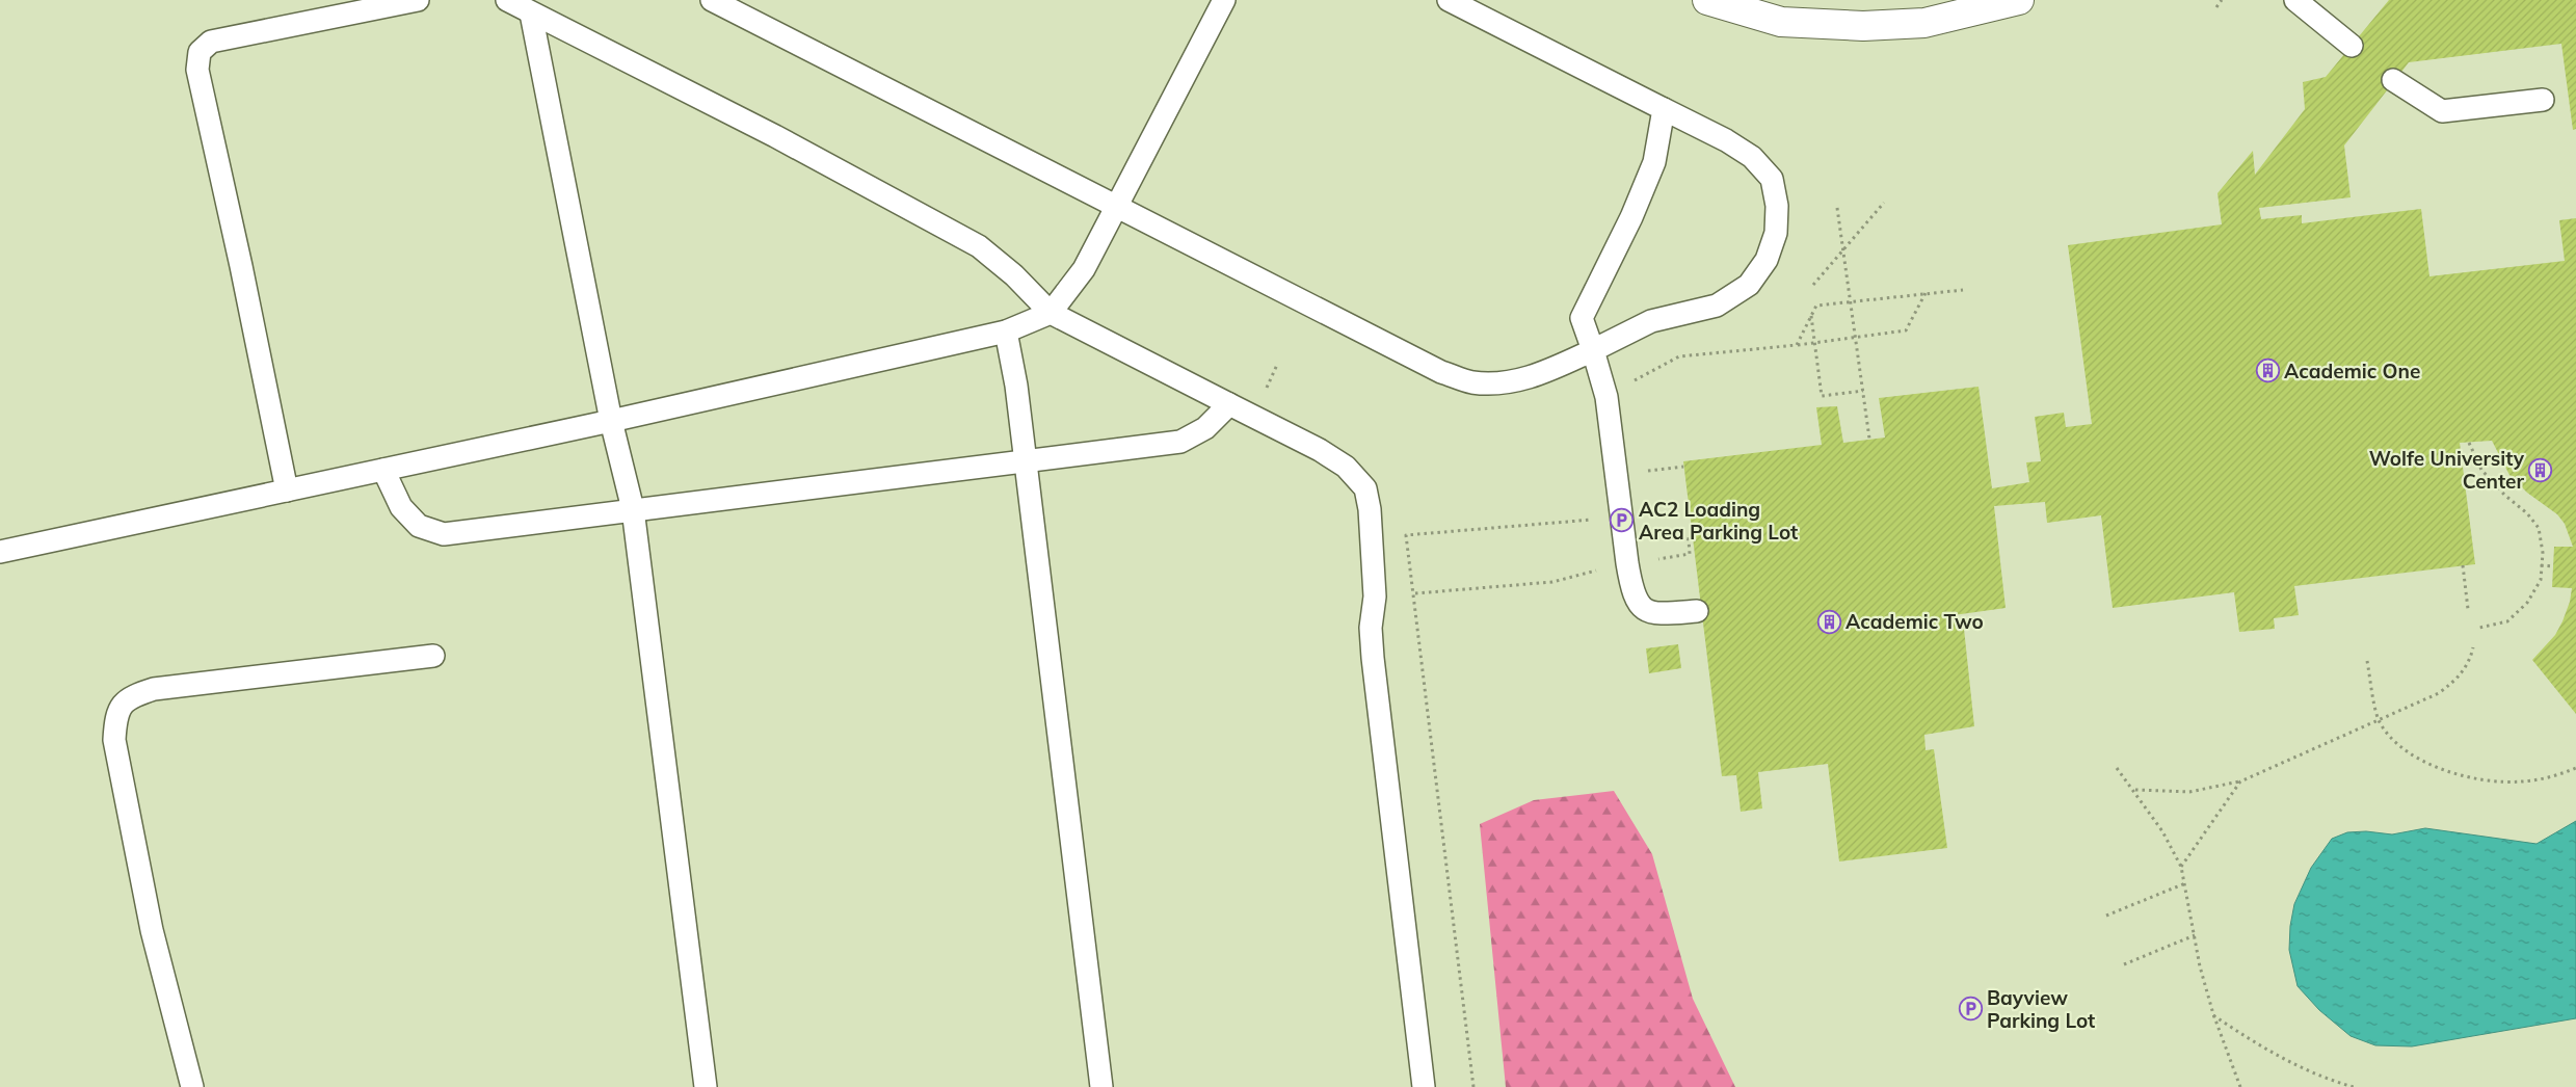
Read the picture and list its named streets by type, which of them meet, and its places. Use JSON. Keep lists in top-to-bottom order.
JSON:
{
  "places": {
    "building": ["Academic One", "Wolfe University Center", "Academic Two"],
    "parking": ["AC2 Loading Area Parking Lot", "Bayview Parking Lot"]
  }
}
